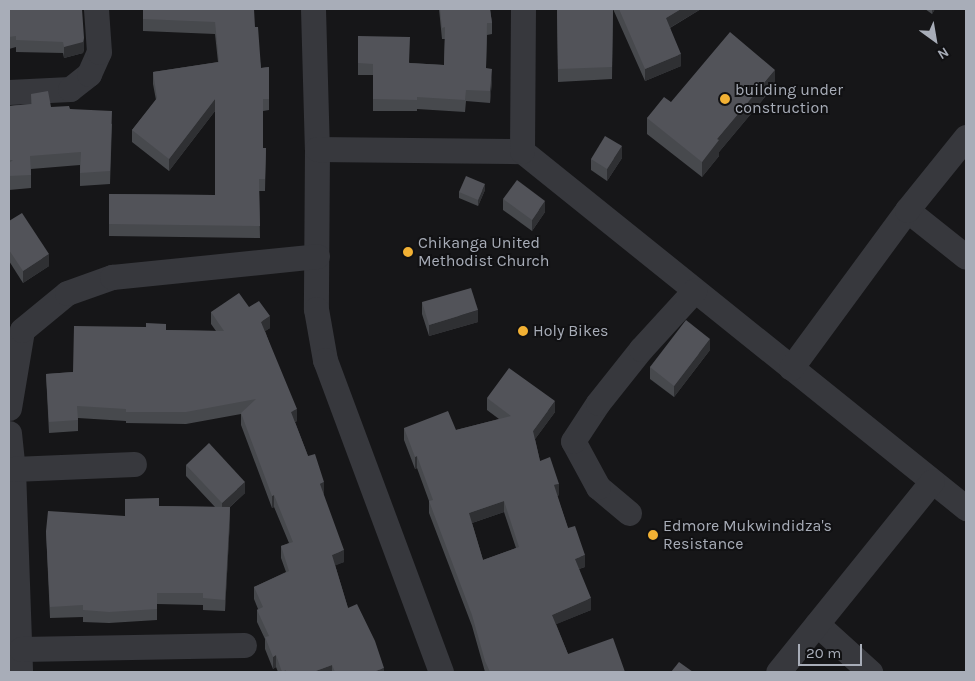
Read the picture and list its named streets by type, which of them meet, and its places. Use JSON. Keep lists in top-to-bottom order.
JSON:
{
  "places": [
    "building under construction",
    "Chikanga United Methodist Church",
    "Holy Bikes",
    "Edmore Mukwindidza's Resistance"
  ],
  "scale_bar": "20 m",
  "north": "bottom right"
}
